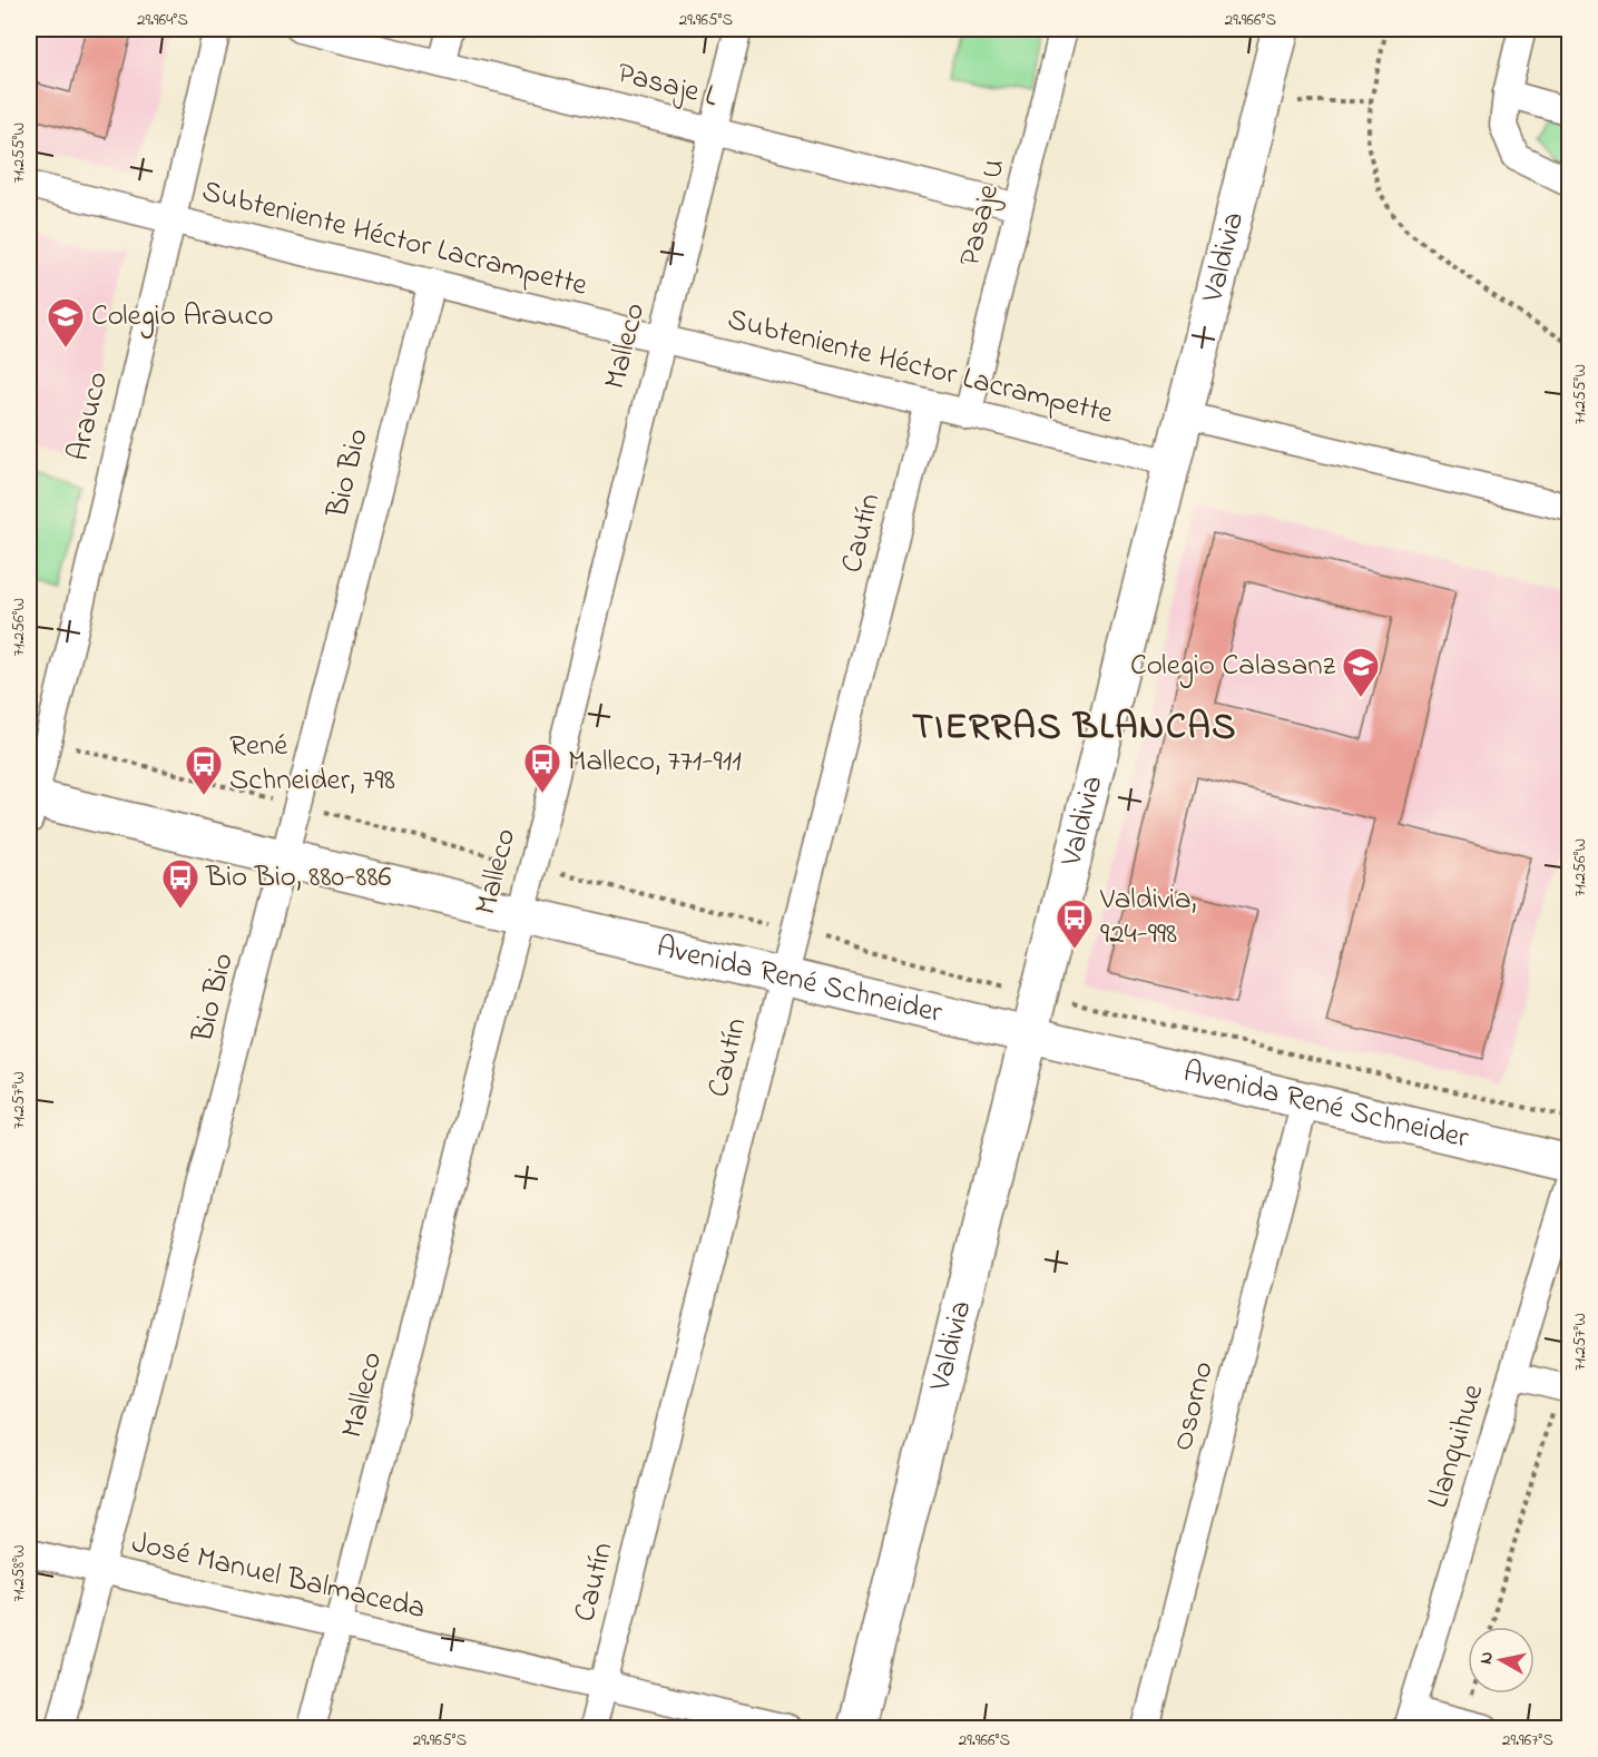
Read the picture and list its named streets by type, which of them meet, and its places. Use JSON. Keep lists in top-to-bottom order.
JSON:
{
  "streets": {
    "street": [
      "Pasaje L",
      "Pasaje U",
      "Subteniente Héctor Lacrampette",
      "Valdivia",
      "Malleco",
      "Arauco",
      "Bio Bio",
      "Cautín",
      "Avenida René Schneider",
      "Osorno",
      "Llanquihue",
      "José Manuel Balmaceda"
    ]
  },
  "crossings": [
    ["Pasaje L", "Pasaje U"],
    ["Pasaje L", "Malleco"],
    ["Pasaje U", "Subteniente Héctor Lacrampette"],
    ["Subteniente Héctor Lacrampette", "Valdivia"],
    ["Subteniente Héctor Lacrampette", "Malleco"],
    ["Subteniente Héctor Lacrampette", "Arauco"],
    ["Subteniente Héctor Lacrampette", "Bio Bio"],
    ["Subteniente Héctor Lacrampette", "Cautín"],
    ["Valdivia", "Avenida René Schneider"],
    ["Malleco", "Avenida René Schneider"],
    ["Malleco", "José Manuel Balmaceda"],
    ["Arauco", "Avenida René Schneider"],
    ["Bio Bio", "Avenida René Schneider"],
    ["Bio Bio", "José Manuel Balmaceda"],
    ["Cautín", "Avenida René Schneider"],
    ["Cautín", "José Manuel Balmaceda"],
    ["Avenida René Schneider", "Osorno"]
  ],
  "districts": ["TIERRAS BLANCAS"],
  "places": {
    "school or university": ["Colegio Arauco", "Colegio Calasanz"],
    "bus stop": [
      "Malleco, 771-911",
      "René Schneider, 798",
      "Bio Bio, 880-886",
      "Valdivia, 924-998"
    ]
  },
  "north": "left",
  "coordinates": [
    "29.964°S",
    "29.965°S",
    "29.966°S",
    "71.255°W",
    "71.256°W",
    "71.257°W",
    "71.258°W",
    "29.967°S"
  ]
}
